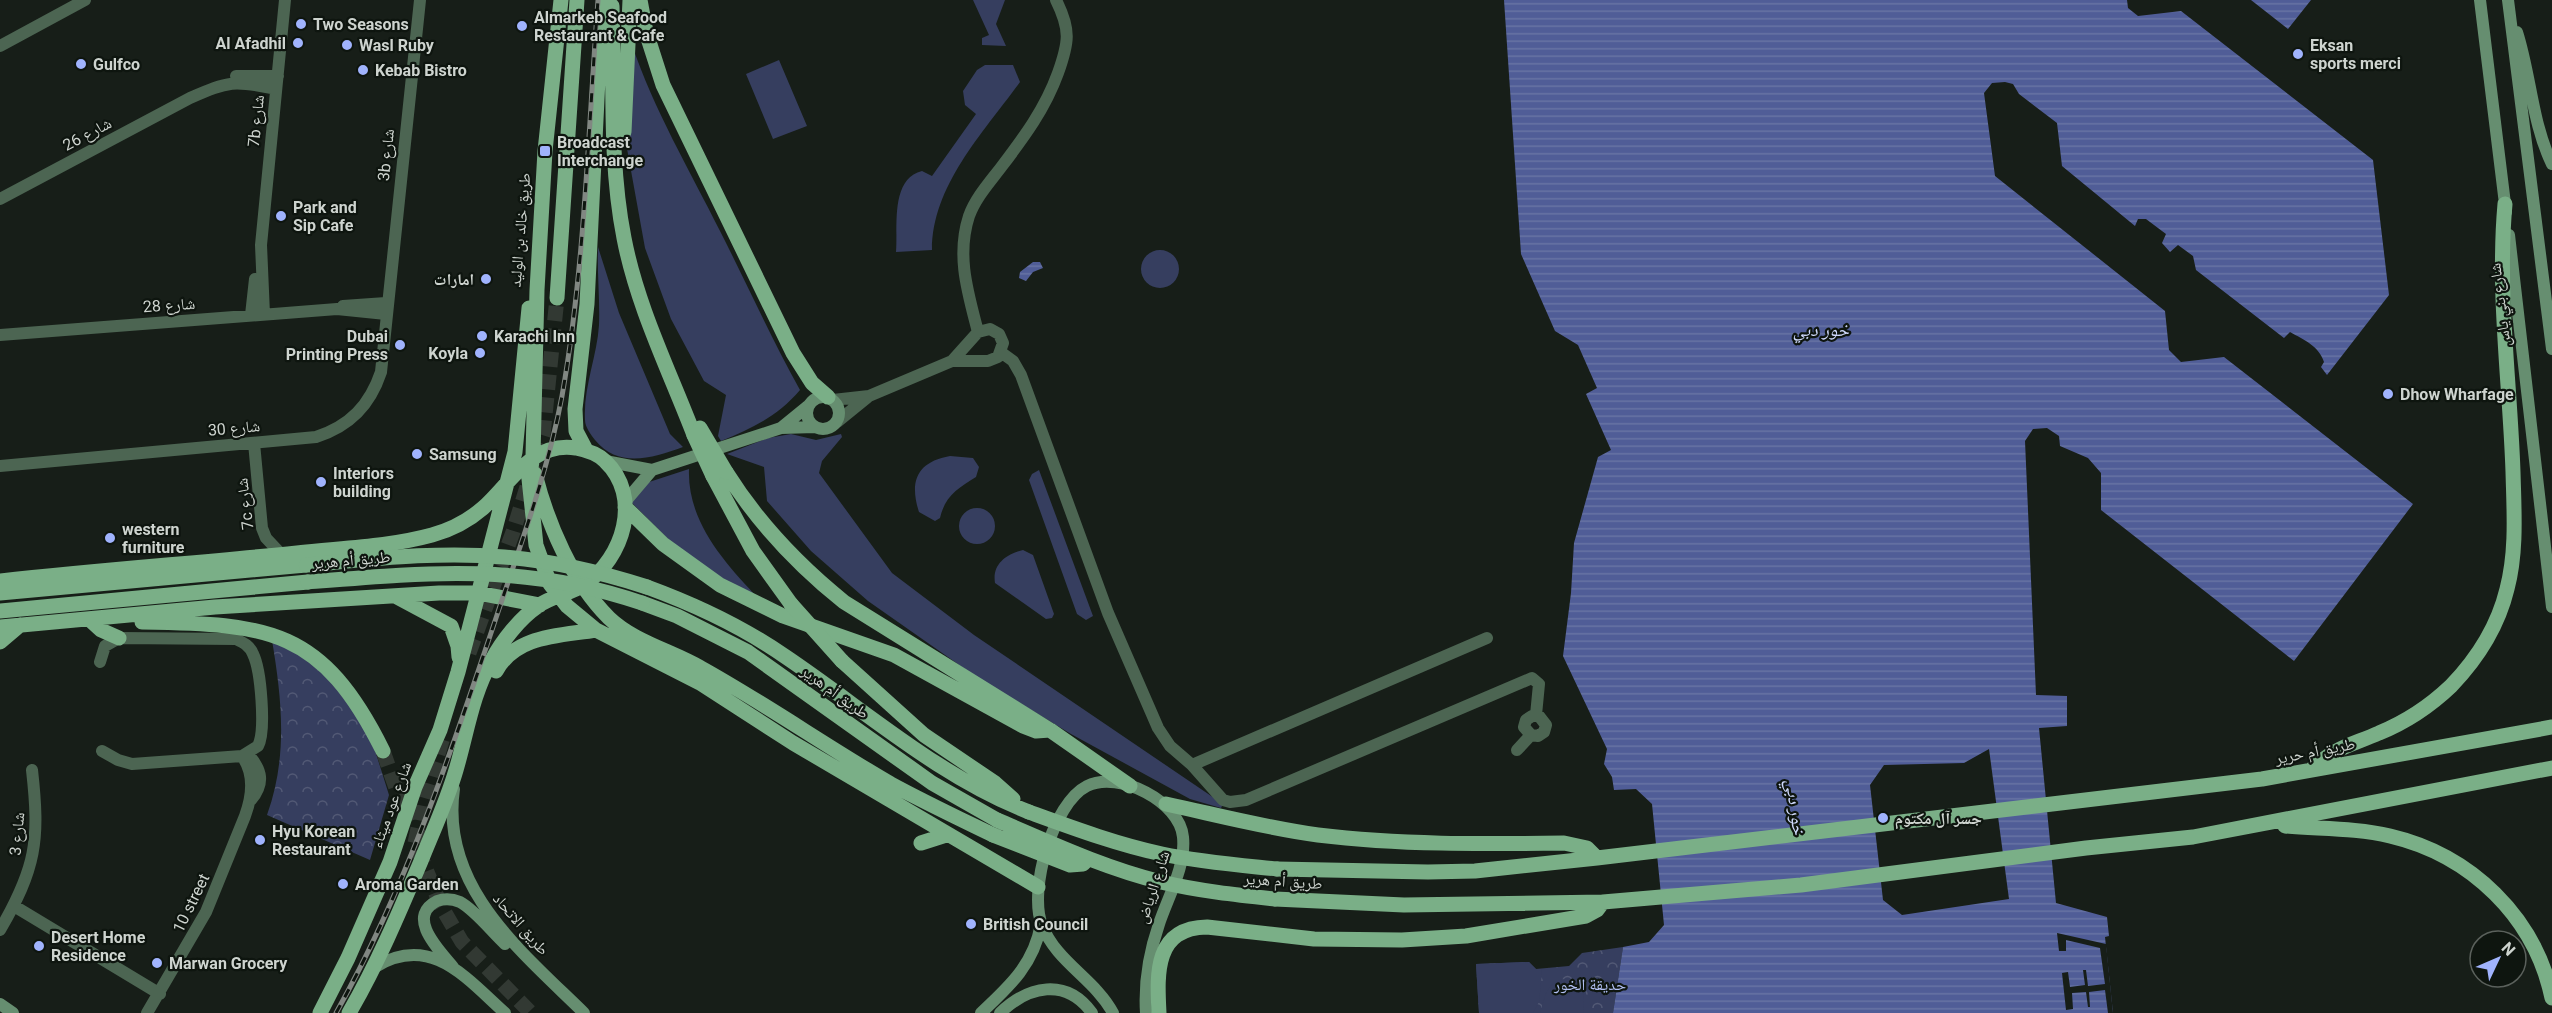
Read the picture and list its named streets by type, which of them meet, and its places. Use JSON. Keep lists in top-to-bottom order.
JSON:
{
  "streets": {
    "main road": [
      "طريق خالد بن الوليد",
      "شارع بني ياس",
      "طريق أم هرير",
      "طريق أم حرير",
      "شارع عود ميثاء",
      "شارع الرياض",
      "طريق الاتحاد"
    ],
    "street": [
      "7b شارع",
      "شارع 26",
      "3b شارع",
      "شارع 28",
      "شارع 30",
      "7c شارع",
      "شارع 3",
      "10 street"
    ]
  },
  "crossings": [
    ["7b شارع", "شارع 26"],
    ["7b شارع", "شارع 28"],
    ["3b شارع", "شارع 28"],
    ["3b شارع", "شارع 30"],
    ["طريق خالد بن الوليد", "شارع عود ميثاء"],
    ["شارع 28", "شارع 30"],
    ["شارع 30", "7c شارع"],
    ["طريق أم هرير", "طريق أم حرير"]
  ],
  "water": ["خور دبي"],
  "parks": ["حديقة الخور"],
  "places": {
    "other": [
      "Two Seasons",
      "Almarkeb Seafood Restaurant & Cafe",
      "Al Afadhil",
      "Wasl Ruby",
      "Eksan sports merci",
      "Gulfco",
      "Kebab Bistro",
      "Park and Sip Cafe",
      "امارات",
      "Karachi Inn",
      "Dubai Printing Press",
      "Koyla",
      "Dhow Wharfage",
      "Samsung",
      "Interiors building",
      "western furniture",
      "جسر آل مكتوم",
      "Hyu Korean Restaurant",
      "Aroma Garden",
      "British Council",
      "Desert Home Residence",
      "Marwan Grocery"
    ],
    "transit": ["Broadcast Interchange"]
  },
  "north": "top right"
}
